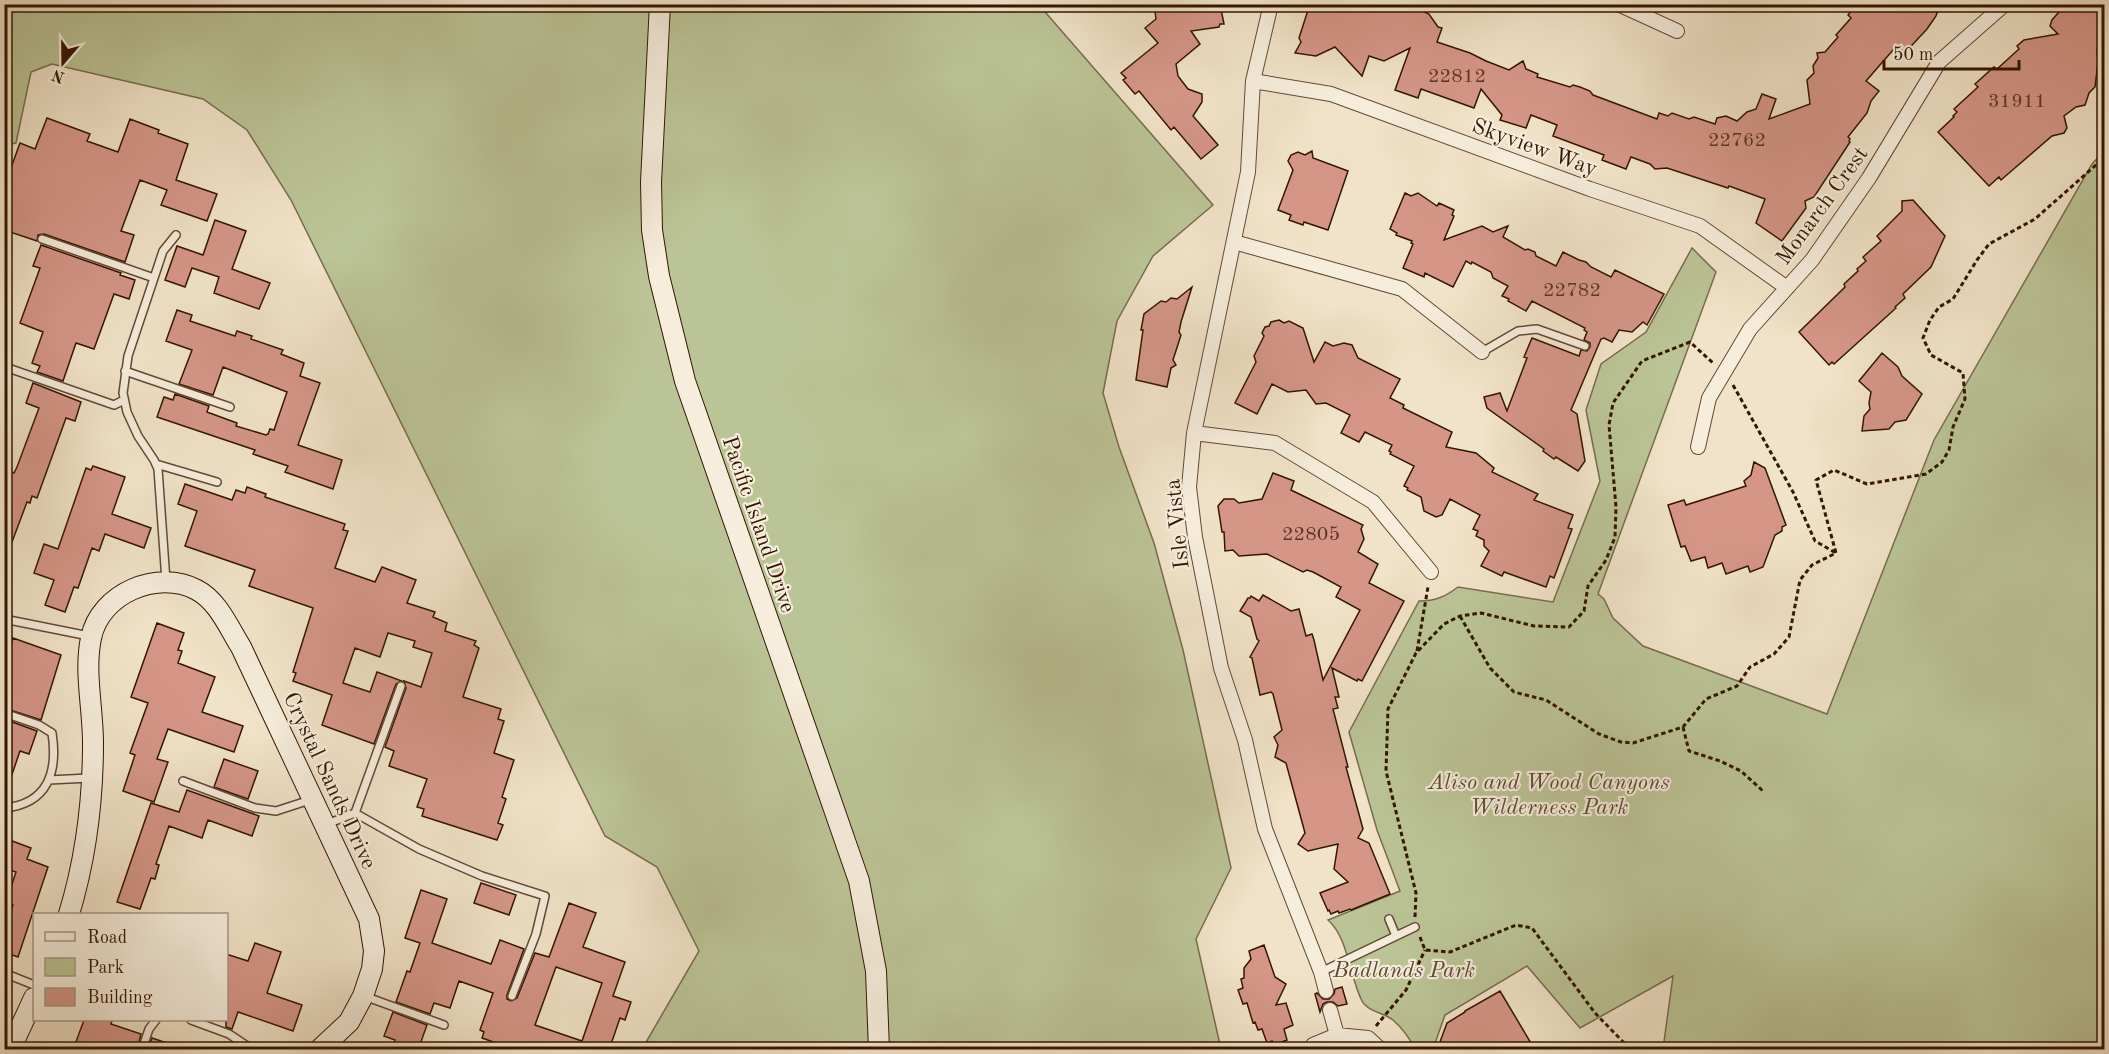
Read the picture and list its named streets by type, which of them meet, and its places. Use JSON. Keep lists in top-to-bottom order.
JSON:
{
  "streets": {
    "main road": ["Pacific Island Drive", "Crystal Sands Drive"],
    "street": ["Skyview Way", "Monarch Crest", "Isle Vista"]
  },
  "crossings": [
    ["Skyview Way", "Monarch Crest"],
    ["Skyview Way", "Isle Vista"]
  ],
  "parks": ["Aliso and Wood Canyons Wilderness Park", "Badlands Park"],
  "house_numbers": [
    "22812",
    "31911",
    "22762",
    "22782",
    "22805"
  ],
  "legend": ["Road", "Park", "Building"],
  "scale_bar": "50 m",
  "north": "bottom"
}
